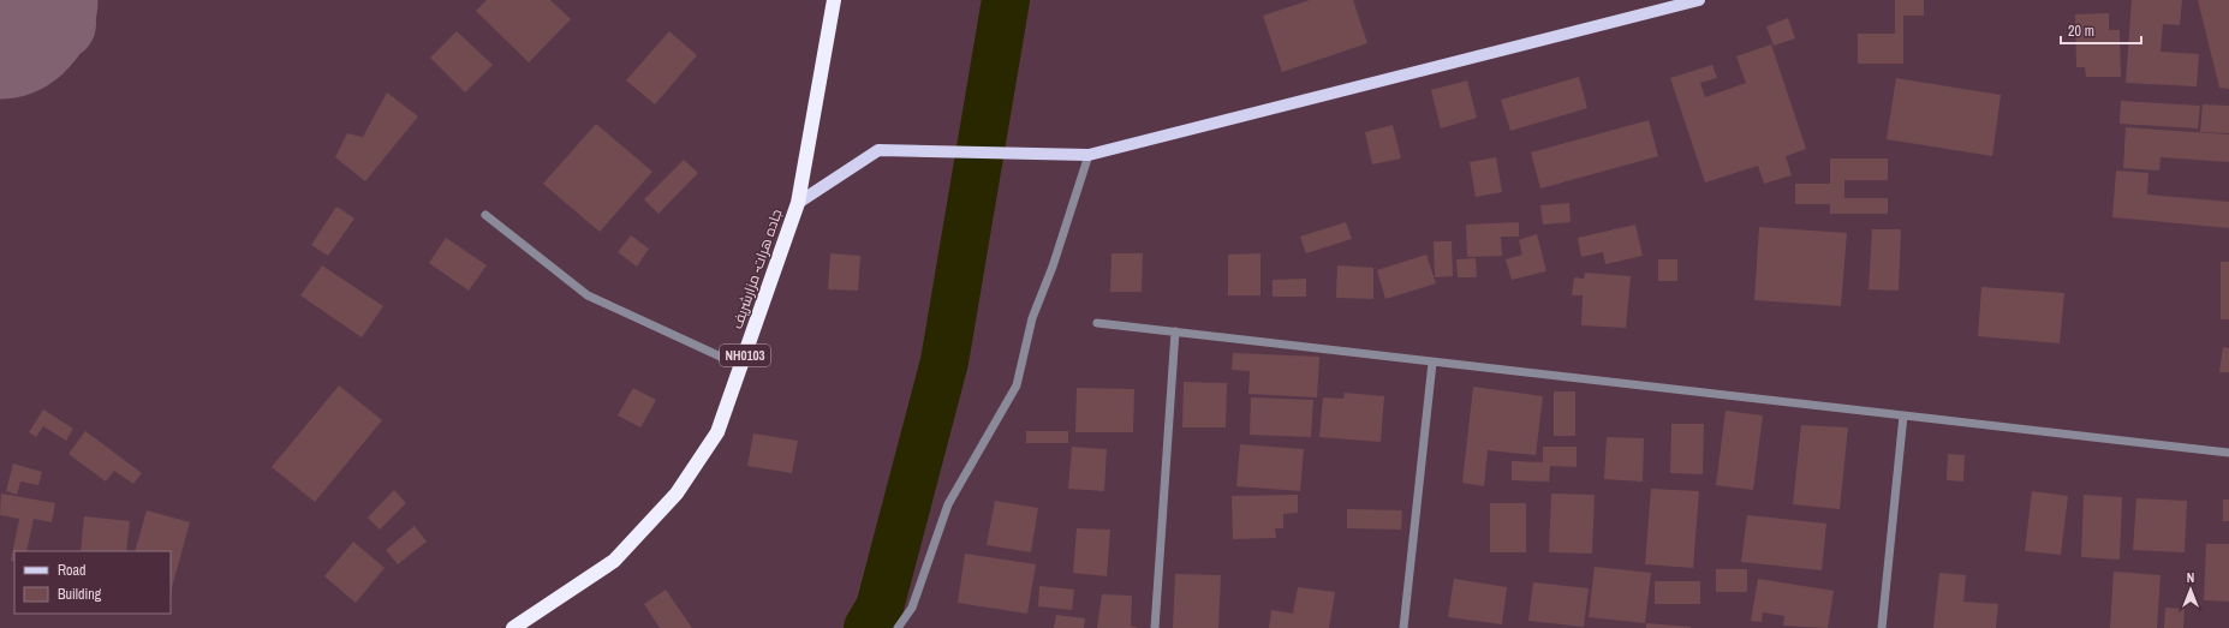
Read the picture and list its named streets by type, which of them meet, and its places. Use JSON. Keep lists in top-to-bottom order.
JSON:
{
  "streets": {
    "highway": ["جاده هرات- مزارشریف", "NH0103"]
  },
  "legend": ["Road", "Building"],
  "scale_bar": "20 m",
  "north": "top"
}
